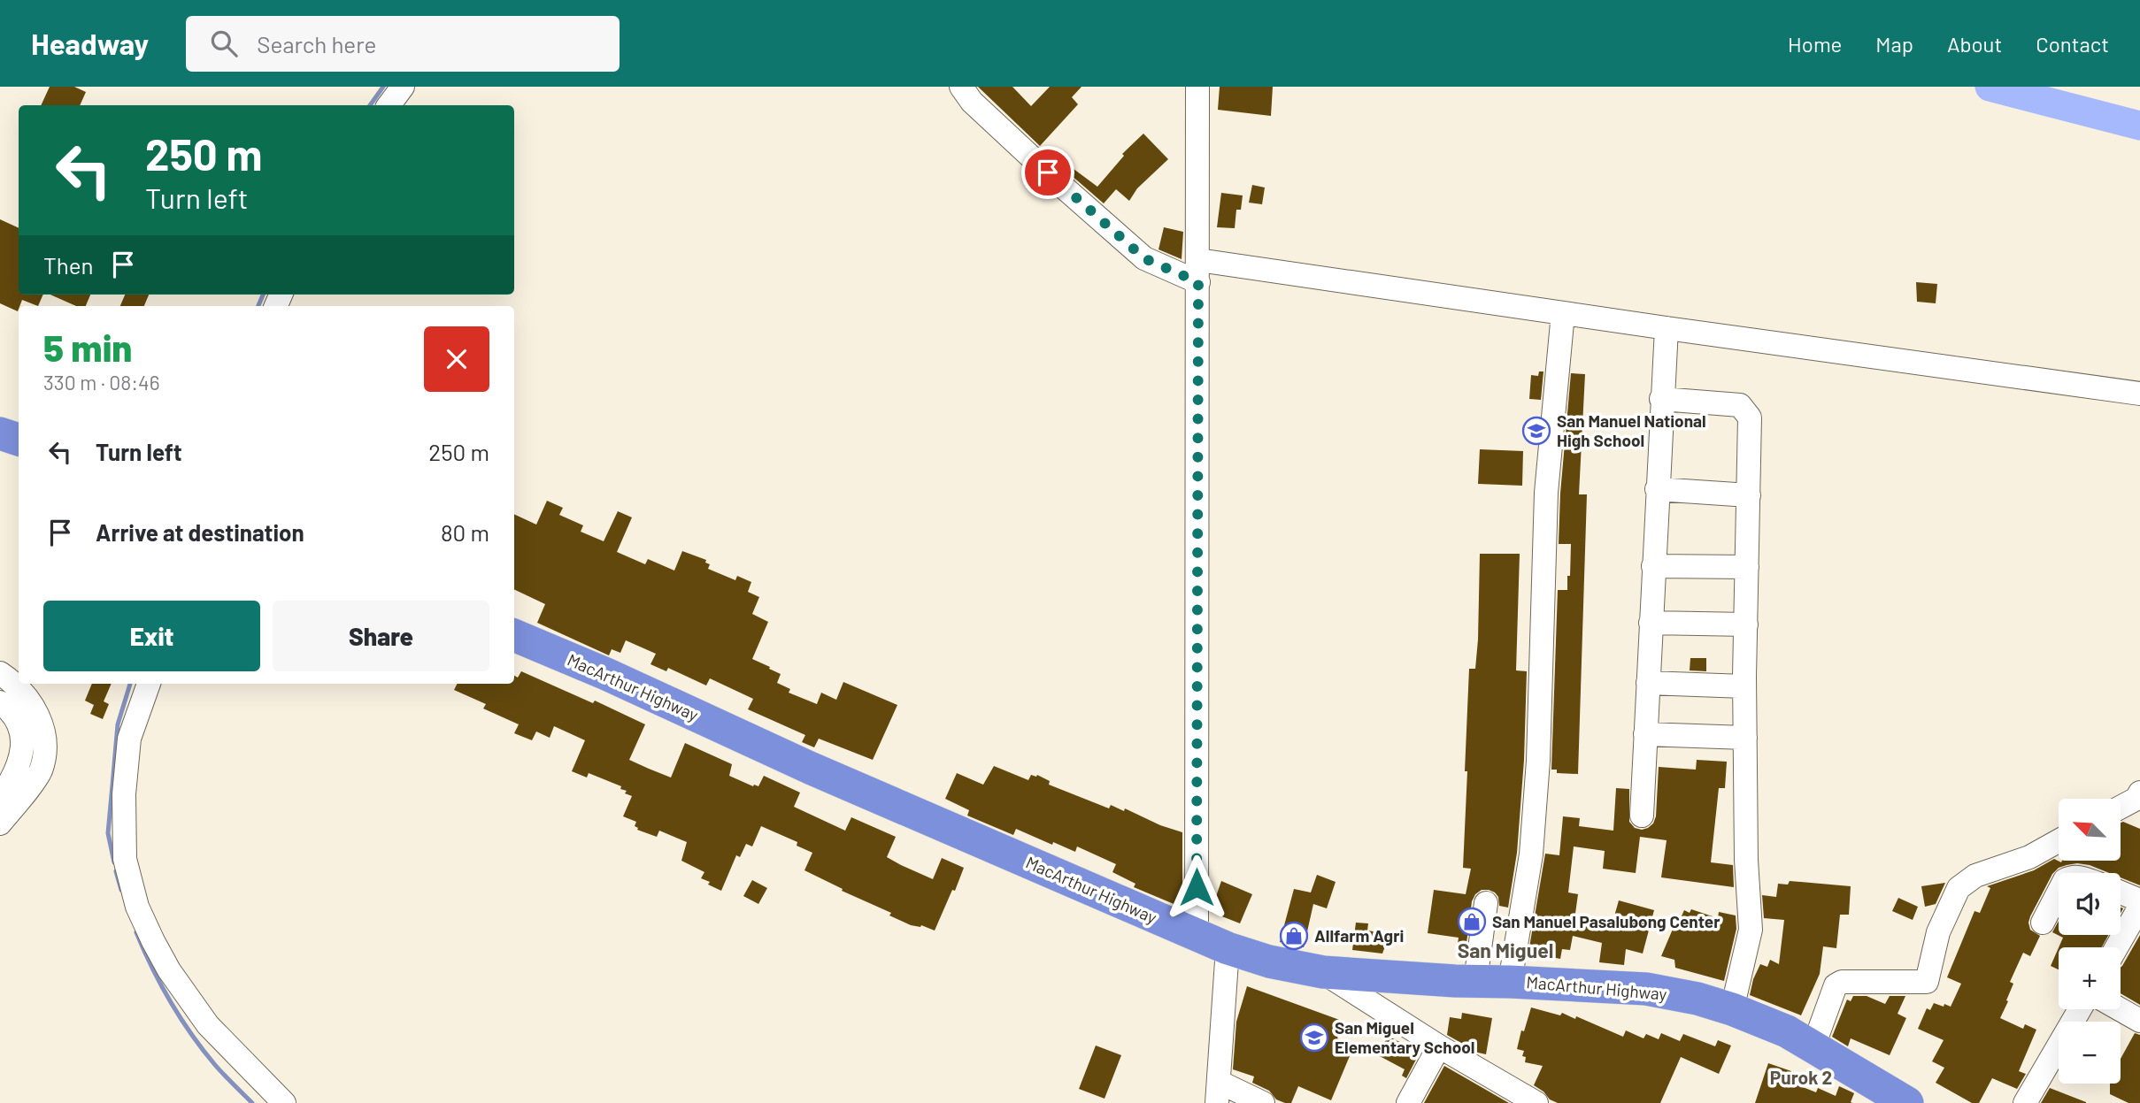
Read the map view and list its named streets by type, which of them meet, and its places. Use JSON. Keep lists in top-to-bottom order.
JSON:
{
  "streets": {
    "highway": ["MacArthur Highway"]
  },
  "districts": ["San Miguel", "Purok 2"],
  "places": {
    "school or university": ["San Manuel National High School", "San Miguel Elementary School"],
    "shop": ["San Manuel Pasalubong Center", "Allfarm Agri"]
  },
  "north": "top left",
  "page": {
    "header": "Headway",
    "search": "Search here",
    "nav": [
      "Home",
      "Map",
      "About",
      "Contact"
    ],
    "turn": ["250 m", "Turn left"],
    "then": "Then",
    "heading": ["5 min", "330 m · 08:46"],
    "list": [
      {
        "name": "Turn left",
        "value": "250 m"
      },
      {
        "name": "Arrive at destination",
        "value": "80 m"
      }
    ],
    "buttons": ["Exit", "Share"],
    "map_buttons": ["+", "−"]
  }
}
